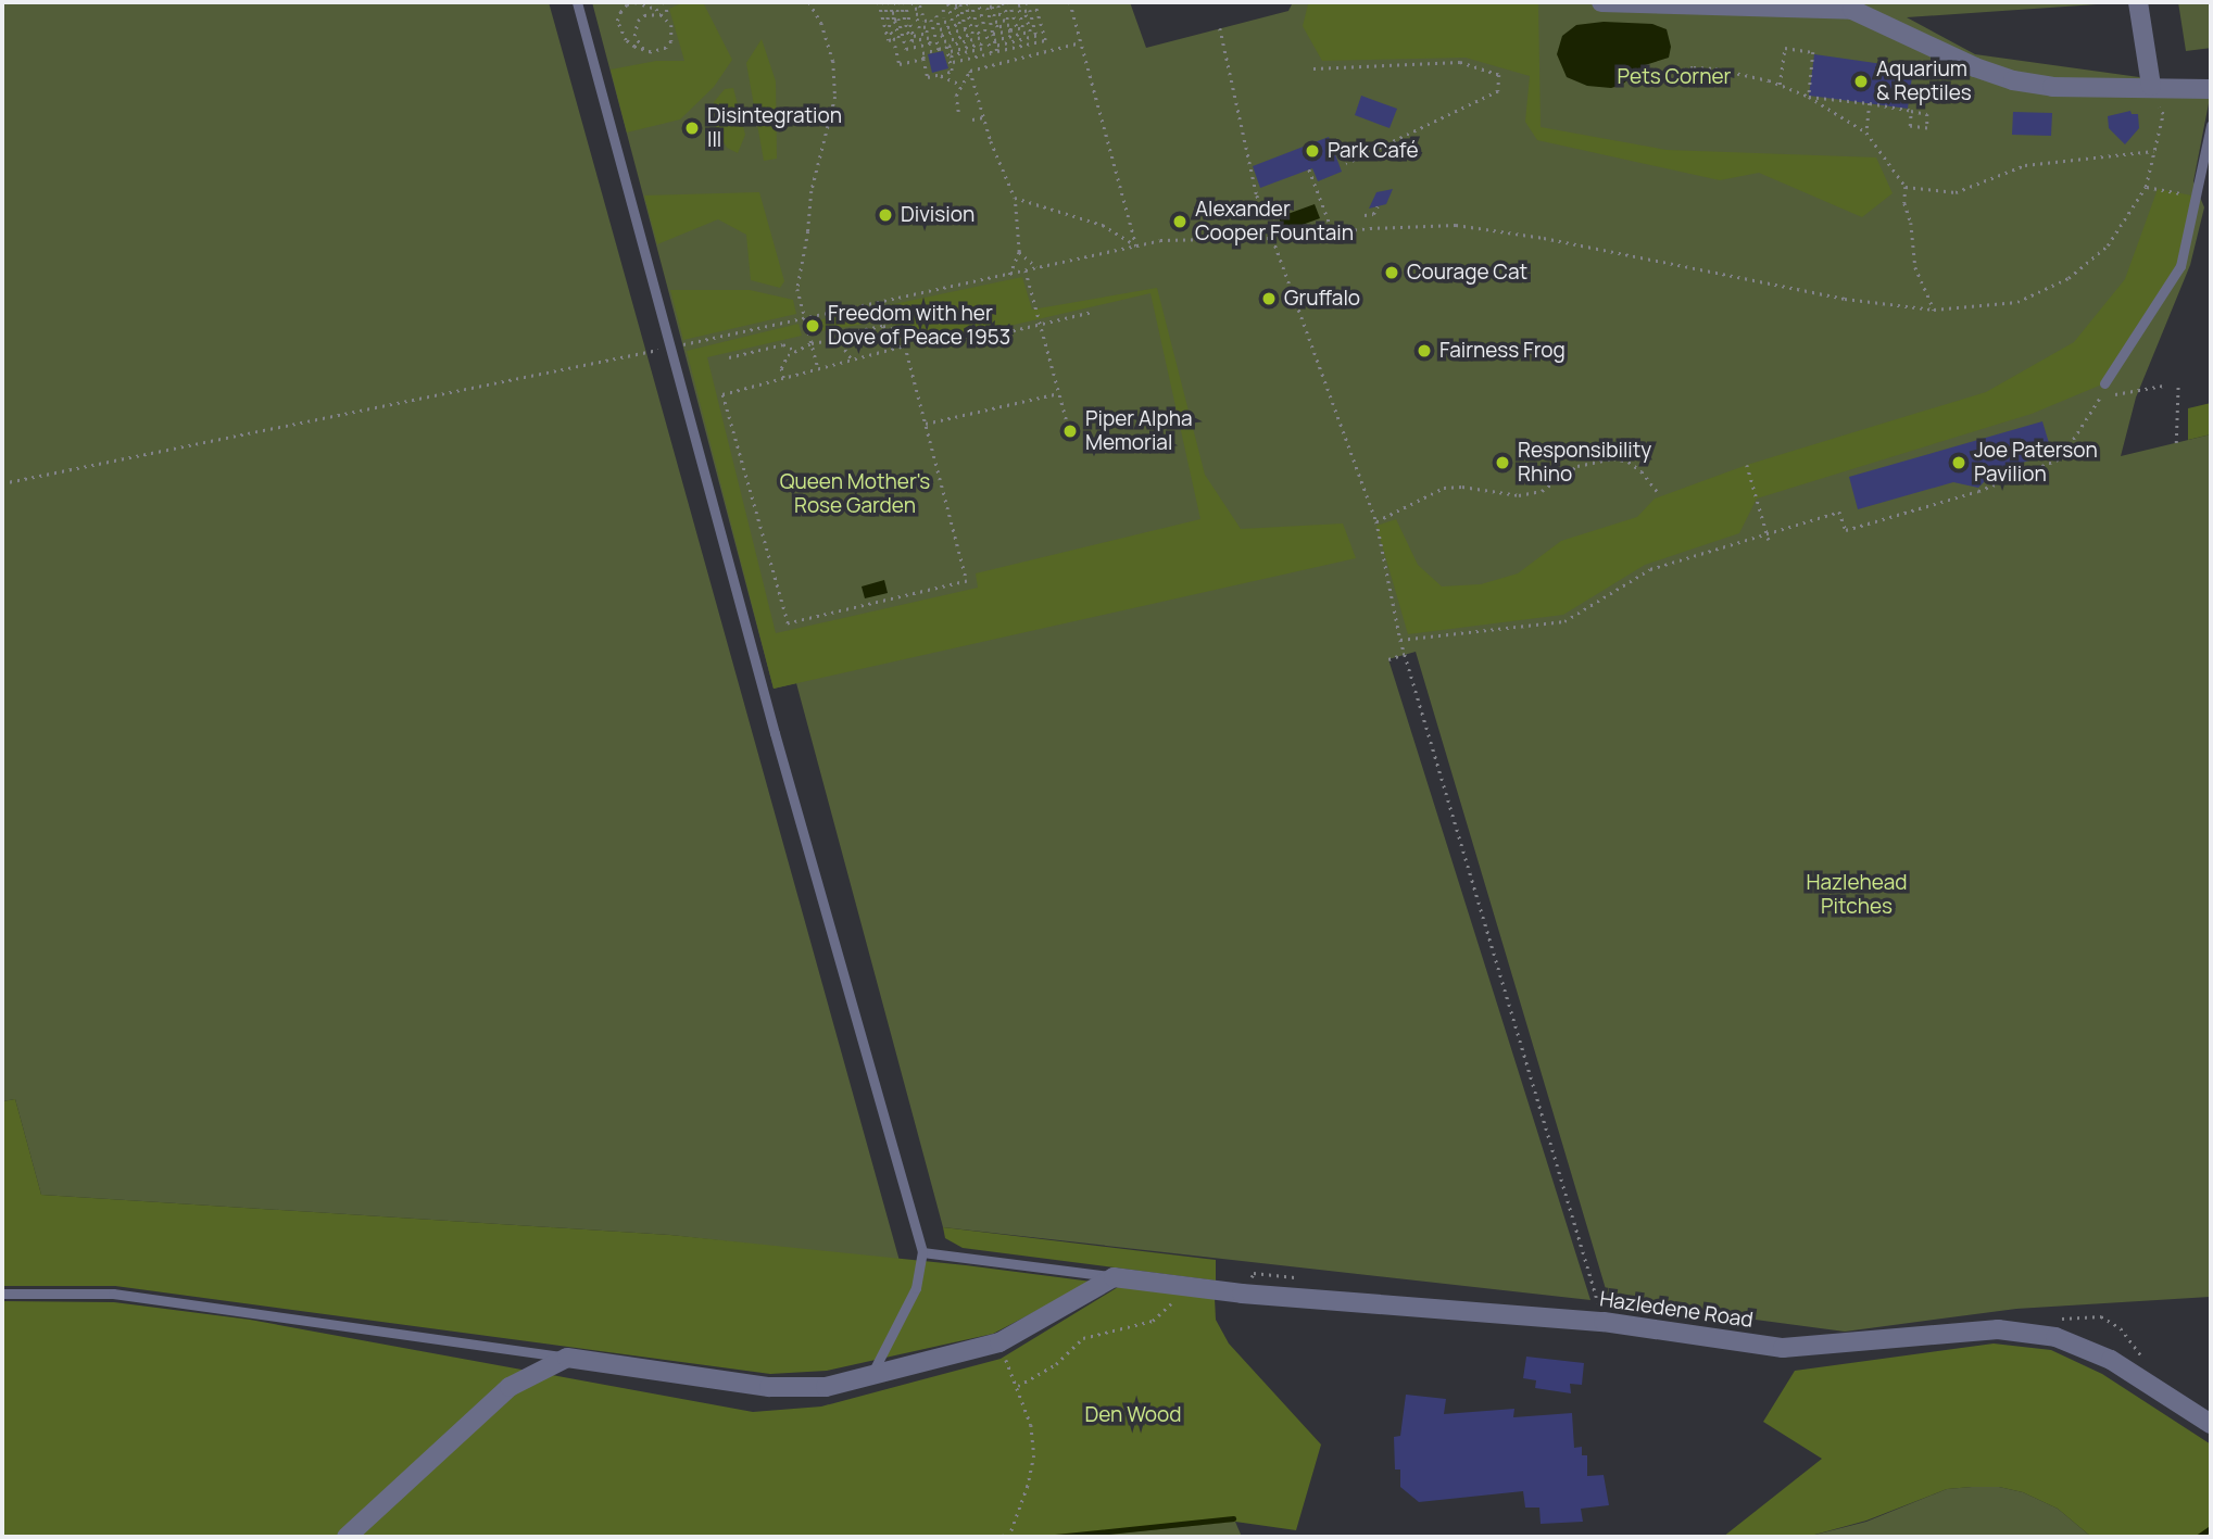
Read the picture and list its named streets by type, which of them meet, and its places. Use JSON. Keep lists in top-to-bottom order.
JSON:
{
  "streets": {
    "street": ["Hazledene Road"]
  },
  "parks": [
    "Pets Corner",
    "Queen Mother's Rose Garden",
    "Hazlehead Pitches",
    "Den Wood"
  ],
  "places": [
    "Aquarium & Reptiles",
    "Disintegration III",
    "Park Café",
    "Division",
    "Alexander Cooper Fountain",
    "Courage Cat",
    "Gruffalo",
    "Freedom with her Dove of Peace 1953",
    "Fairness Frog",
    "Piper Alpha Memorial",
    "Responsibility Rhino",
    "Joe Paterson Pavilion"
  ]
}
